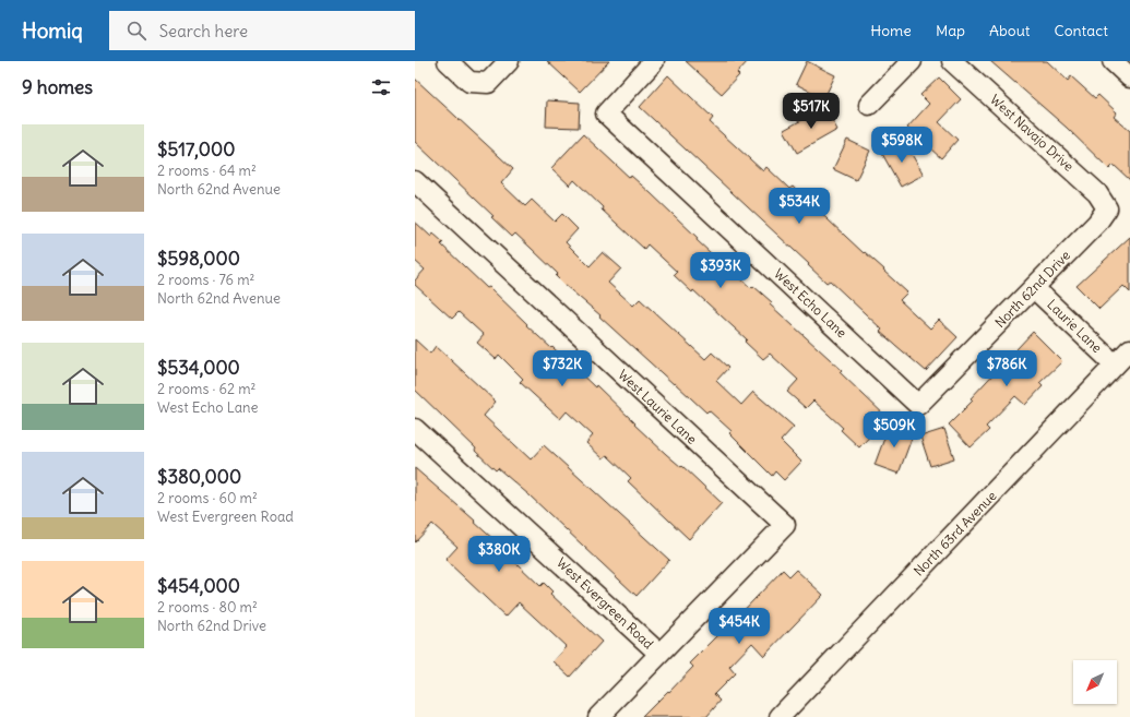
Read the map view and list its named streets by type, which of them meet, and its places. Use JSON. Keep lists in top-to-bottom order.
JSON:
{
  "streets": {
    "street": [
      "West Navajo Drive",
      "North 62nd Drive",
      "West Echo Lane",
      "Laurie Lane",
      "West Laurie Lane",
      "North 63rd Avenue",
      "West Evergreen Road"
    ]
  },
  "crossings": [
    ["West Navajo Drive", "North 62nd Drive"],
    ["North 62nd Drive", "West Echo Lane"],
    ["North 62nd Drive", "Laurie Lane"],
    ["Laurie Lane", "North 63rd Avenue"],
    ["West Laurie Lane", "West Evergreen Road"]
  ],
  "north": "bottom left",
  "page": {
    "header": "Homiq",
    "search": "Search here",
    "nav": [
      "Home",
      "Map",
      "About",
      "Contact"
    ],
    "heading": "9 homes",
    "price": [
      "$517K",
      "$598K",
      "$534K",
      "$393K",
      "$732K",
      "$786K",
      "$509K",
      "$380K",
      "$454K"
    ],
    "list": [
      {
        "name": "$517,000",
        "note": "2 rooms · 64 m² · North 62nd Avenue"
      },
      {
        "name": "$598,000",
        "note": "2 rooms · 76 m² · North 62nd Avenue"
      },
      {
        "name": "$534,000",
        "note": "2 rooms · 62 m² · West Echo Lane"
      },
      {
        "name": "$380,000",
        "note": "2 rooms · 60 m² · West Evergreen Road"
      },
      {
        "name": "$454,000",
        "note": "2 rooms · 80 m² · North 62nd Drive"
      }
    ]
  }
}
